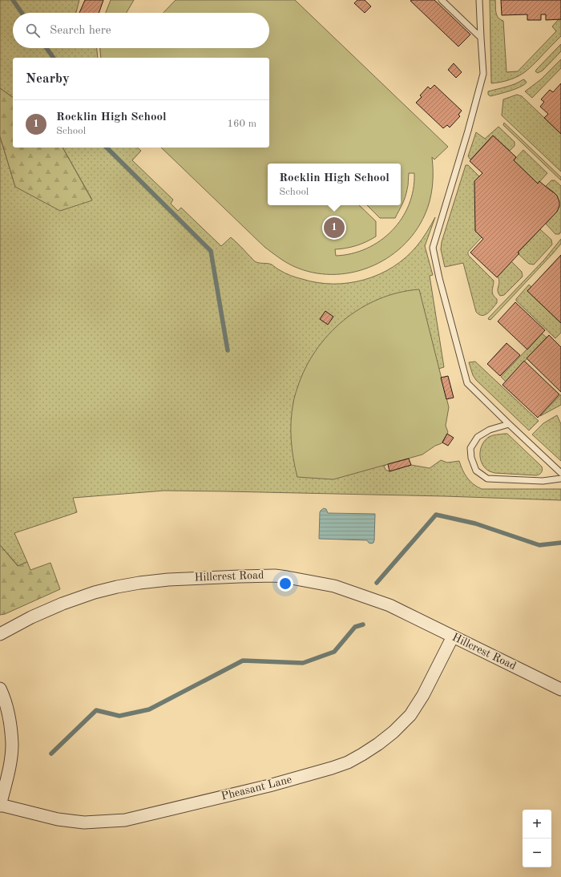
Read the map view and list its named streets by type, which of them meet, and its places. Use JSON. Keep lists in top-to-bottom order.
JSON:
{
  "streets": {
    "street": ["Hillcrest Road", "Pheasant Lane"]
  },
  "crossings": [
    ["Hillcrest Road", "Pheasant Lane"]
  ],
  "page": {
    "search": "Search here",
    "heading": "Nearby",
    "list": [
      {
        "mark": "1",
        "name": "Rocklin High School",
        "note": "School",
        "value": "160 m"
      }
    ],
    "popup": ["Rocklin High School", "School"],
    "pins": "1",
    "map_buttons": ["+", "−"]
  }
}
